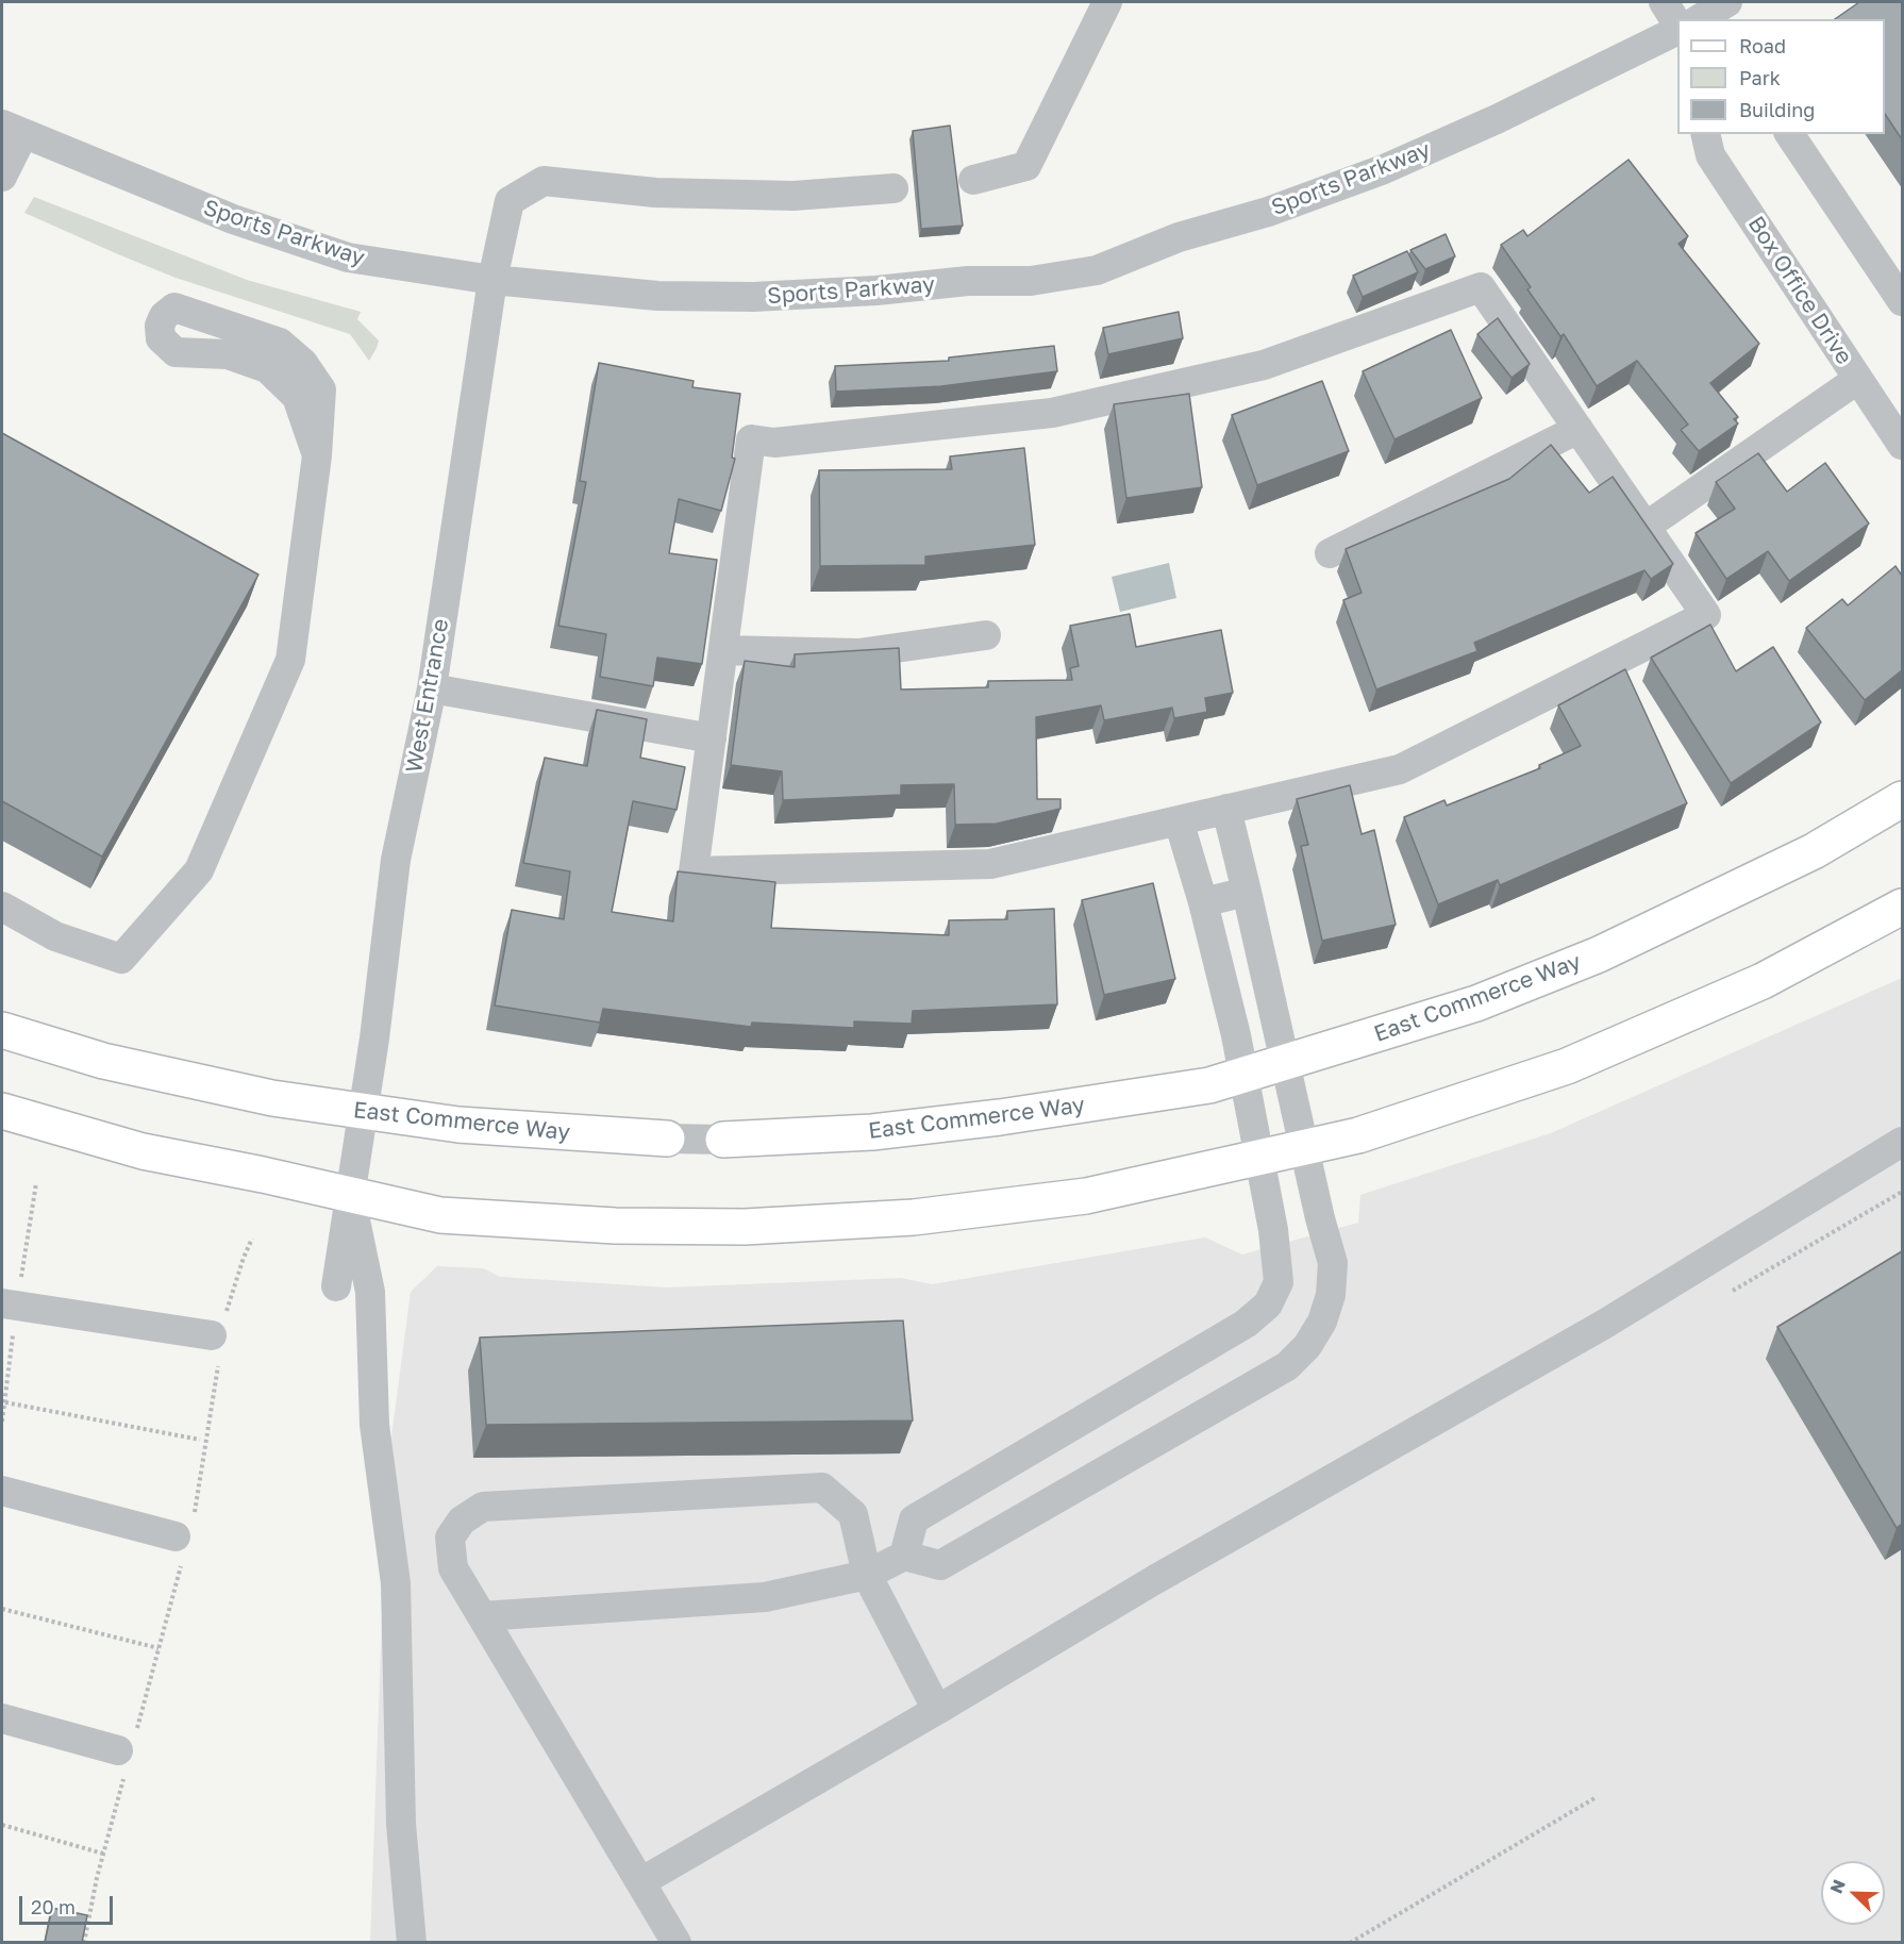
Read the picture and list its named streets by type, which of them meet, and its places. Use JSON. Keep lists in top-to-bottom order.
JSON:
{
  "streets": {
    "main road": ["East Commerce Way"],
    "street": ["Sports Parkway", "Box Office Drive", "West Entrance"]
  },
  "crossings": [
    ["Sports Parkway", "West Entrance"],
    ["West Entrance", "East Commerce Way"]
  ],
  "legend": ["Road", "Park", "Building"],
  "scale_bar": "20 m",
  "north": "top left"
}
